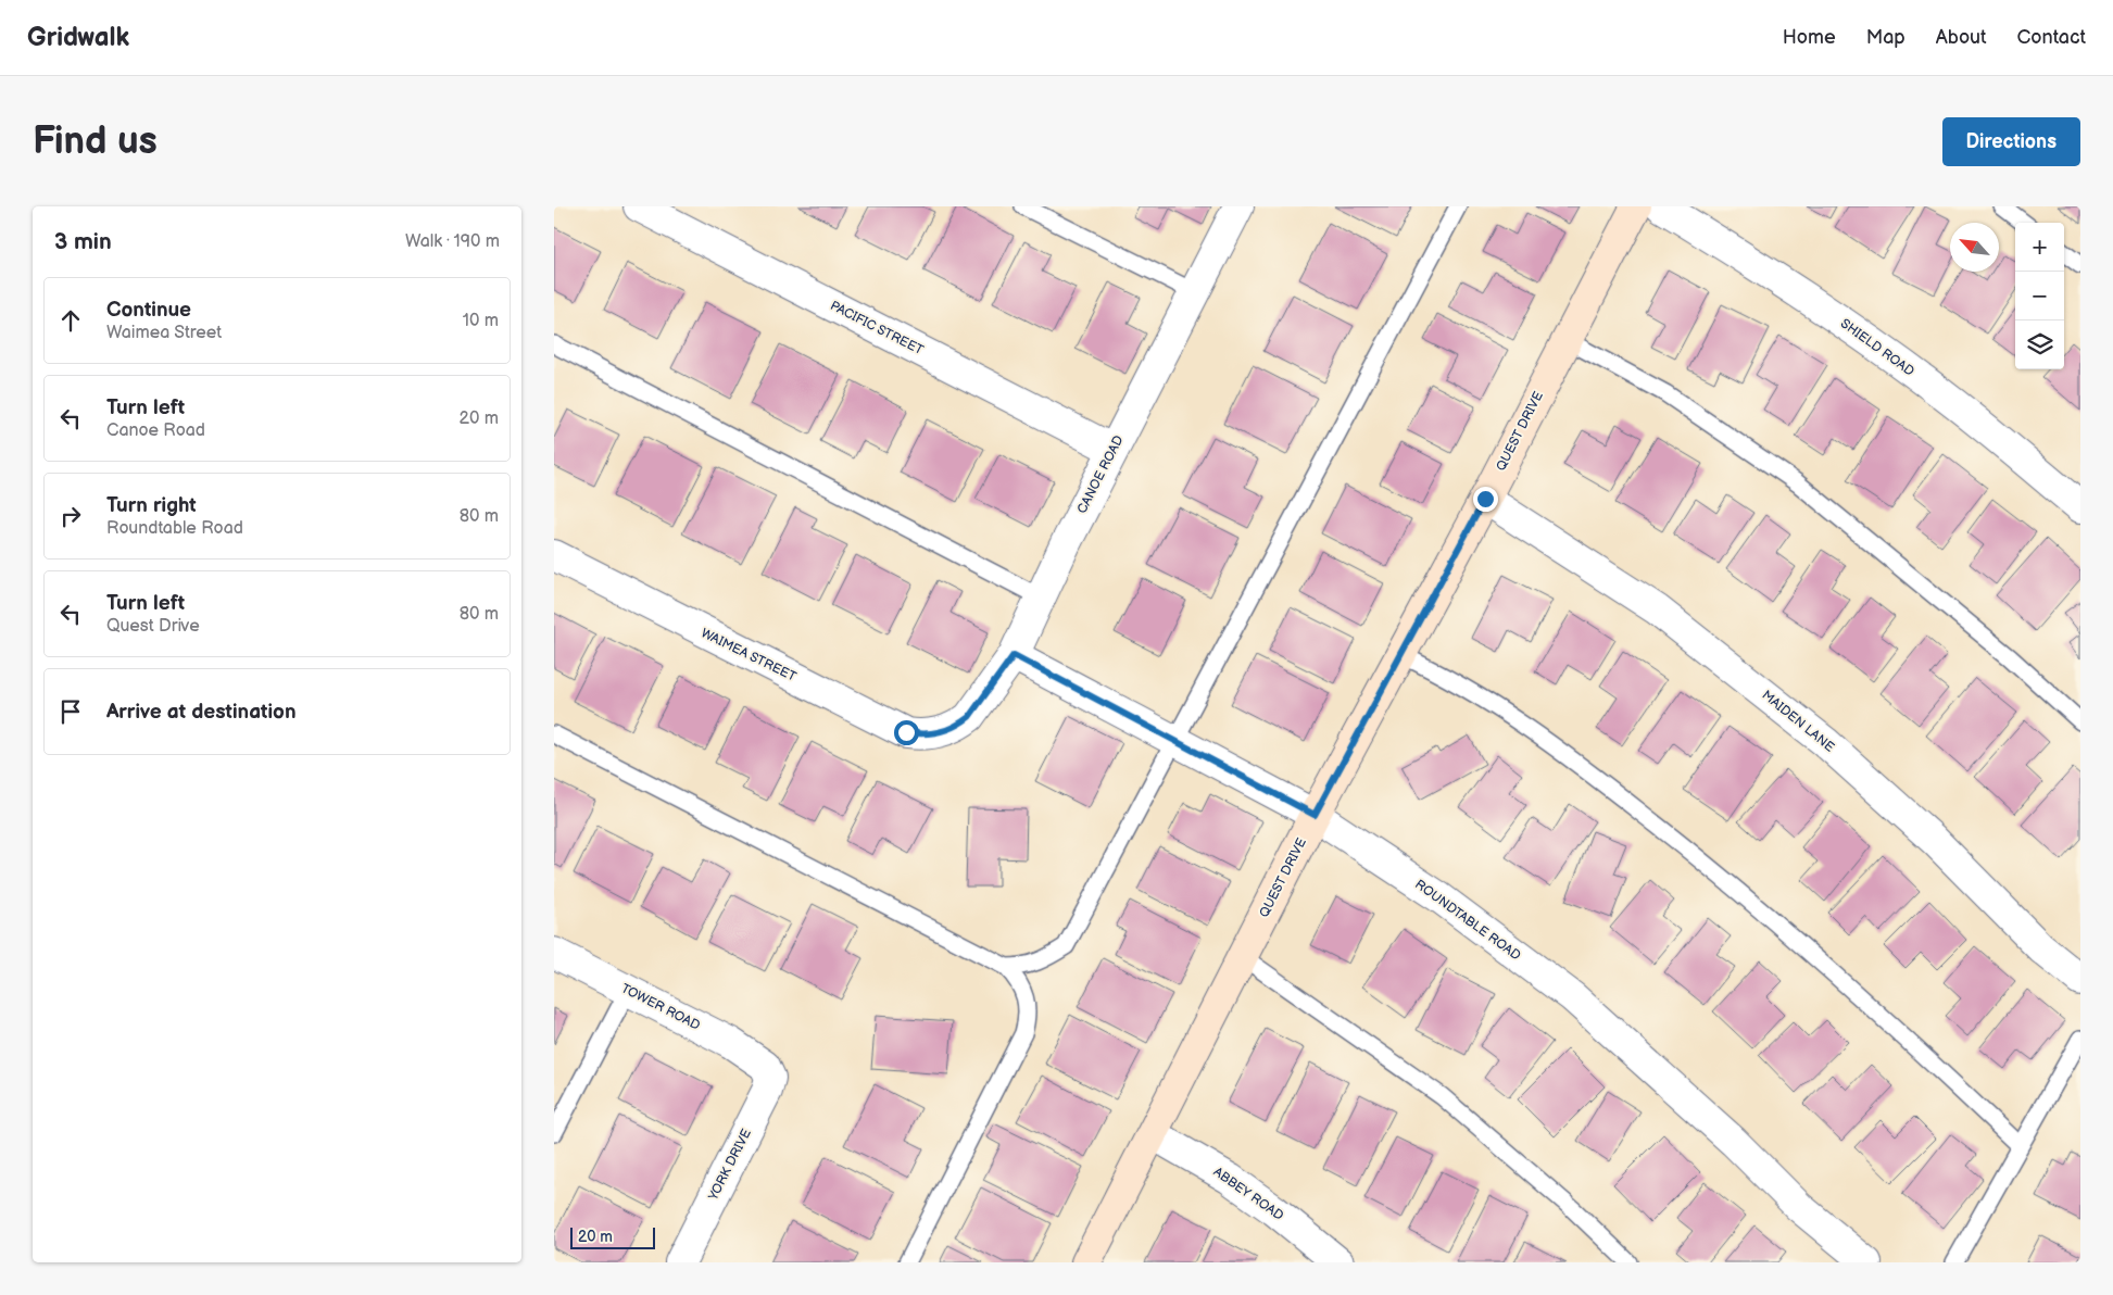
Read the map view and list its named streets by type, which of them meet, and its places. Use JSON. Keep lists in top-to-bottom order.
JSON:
{
  "streets": {
    "street": [
      "PACIFIC STREET",
      "SHIELD ROAD",
      "QUEST DRIVE",
      "CANOE ROAD",
      "WAIMEA STREET",
      "MAIDEN LANE",
      "ROUNDTABLE ROAD",
      "TOWER ROAD",
      "YORK DRIVE",
      "ABBEY ROAD"
    ]
  },
  "crossings": [
    ["PACIFIC STREET", "CANOE ROAD"],
    ["QUEST DRIVE", "MAIDEN LANE"],
    ["QUEST DRIVE", "ROUNDTABLE ROAD"],
    ["QUEST DRIVE", "ABBEY ROAD"],
    ["CANOE ROAD", "WAIMEA STREET"],
    ["CANOE ROAD", "ROUNDTABLE ROAD"],
    ["TOWER ROAD", "YORK DRIVE"]
  ],
  "scale_bar": "20 m",
  "north": "top left",
  "page": {
    "header": "Gridwalk",
    "nav": [
      "Home",
      "Map",
      "About",
      "Contact"
    ],
    "buttons": "Directions",
    "title": "Find us",
    "heading": ["3 min", "Walk · 190 m"],
    "map_buttons": ["+", "−"],
    "list": [
      ["Continue", "Waimea Street", "10 m"],
      ["Turn left", "Canoe Road", "20 m"],
      ["Turn right", "Roundtable Road", "80 m"],
      ["Turn left", "Quest Drive", "80 m"],
      "Arrive at destination"
    ],
    "scale": "20 m"
  }
}
